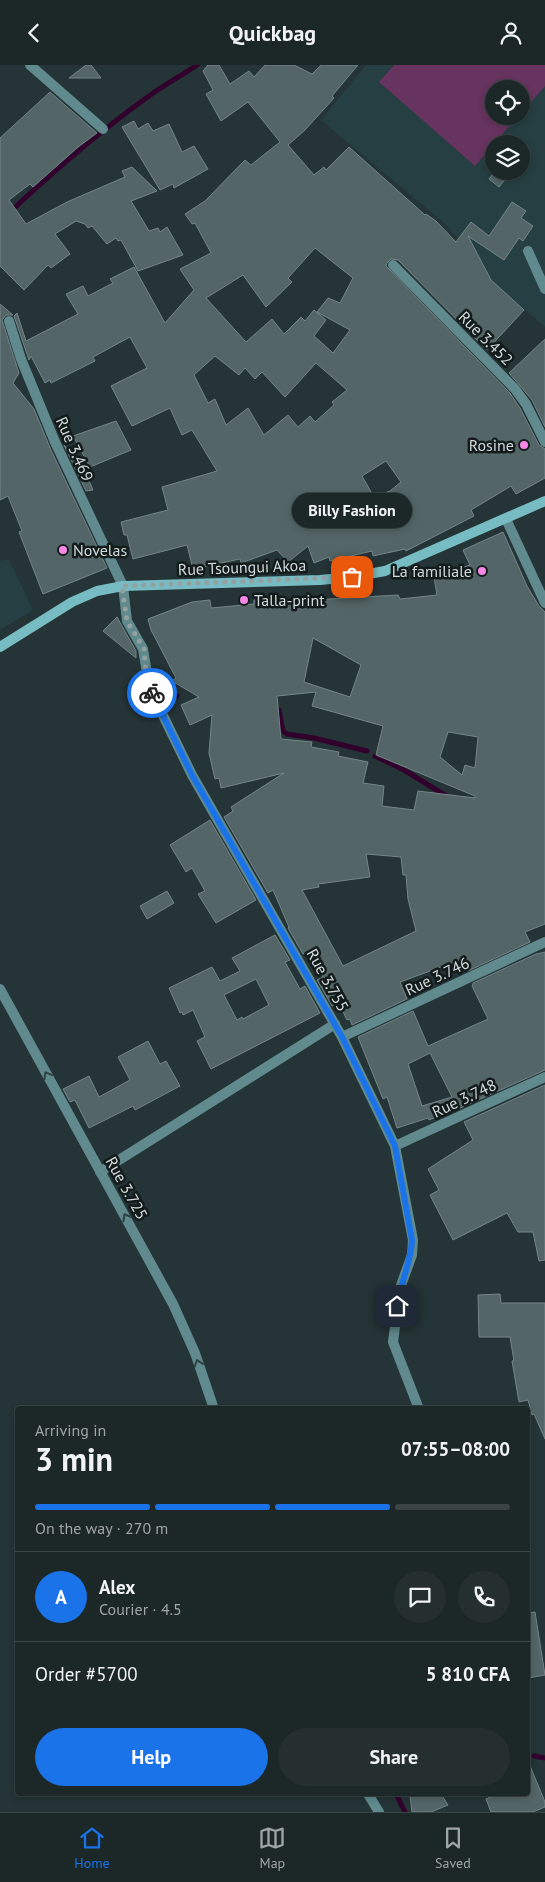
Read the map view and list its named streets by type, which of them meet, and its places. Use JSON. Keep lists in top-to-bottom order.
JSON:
{
  "streets": {
    "main road": ["Rue Tsoungui Akoa"],
    "street": [
      "Rue 3.452",
      "Rue 3.469",
      "Rue 3.746",
      "Rue 3.755",
      "Rue 3.748",
      "Rue 3.725"
    ]
  },
  "crossings": [
    ["Rue 3.469", "Rue Tsoungui Akoa"],
    ["Rue 3.469", "Rue 3.755"],
    ["Rue Tsoungui Akoa", "Rue 3.755"],
    ["Rue 3.746", "Rue 3.755"],
    ["Rue 3.755", "Rue 3.748"]
  ],
  "one_way": ["Rue 3.725"],
  "places": [
    "Rosine",
    "Novelas",
    "La familiale",
    "Billy Fashion",
    "Talla-print"
  ],
  "page": {
    "header": "Quickbag",
    "bubble": "Billy Fashion",
    "heading": ["3 min", "Arriving in", "07:55–08:00"],
    "panel": [
      "Alex",
      "Courier · 4.5",
      "Order #5700",
      "5 810 CFA"
    ],
    "bar": "On the way · 270 m",
    "round": "A",
    "buttons": ["Help", "Share"],
    "tabs": ["Home", "Map", "Saved"]
  }
}
